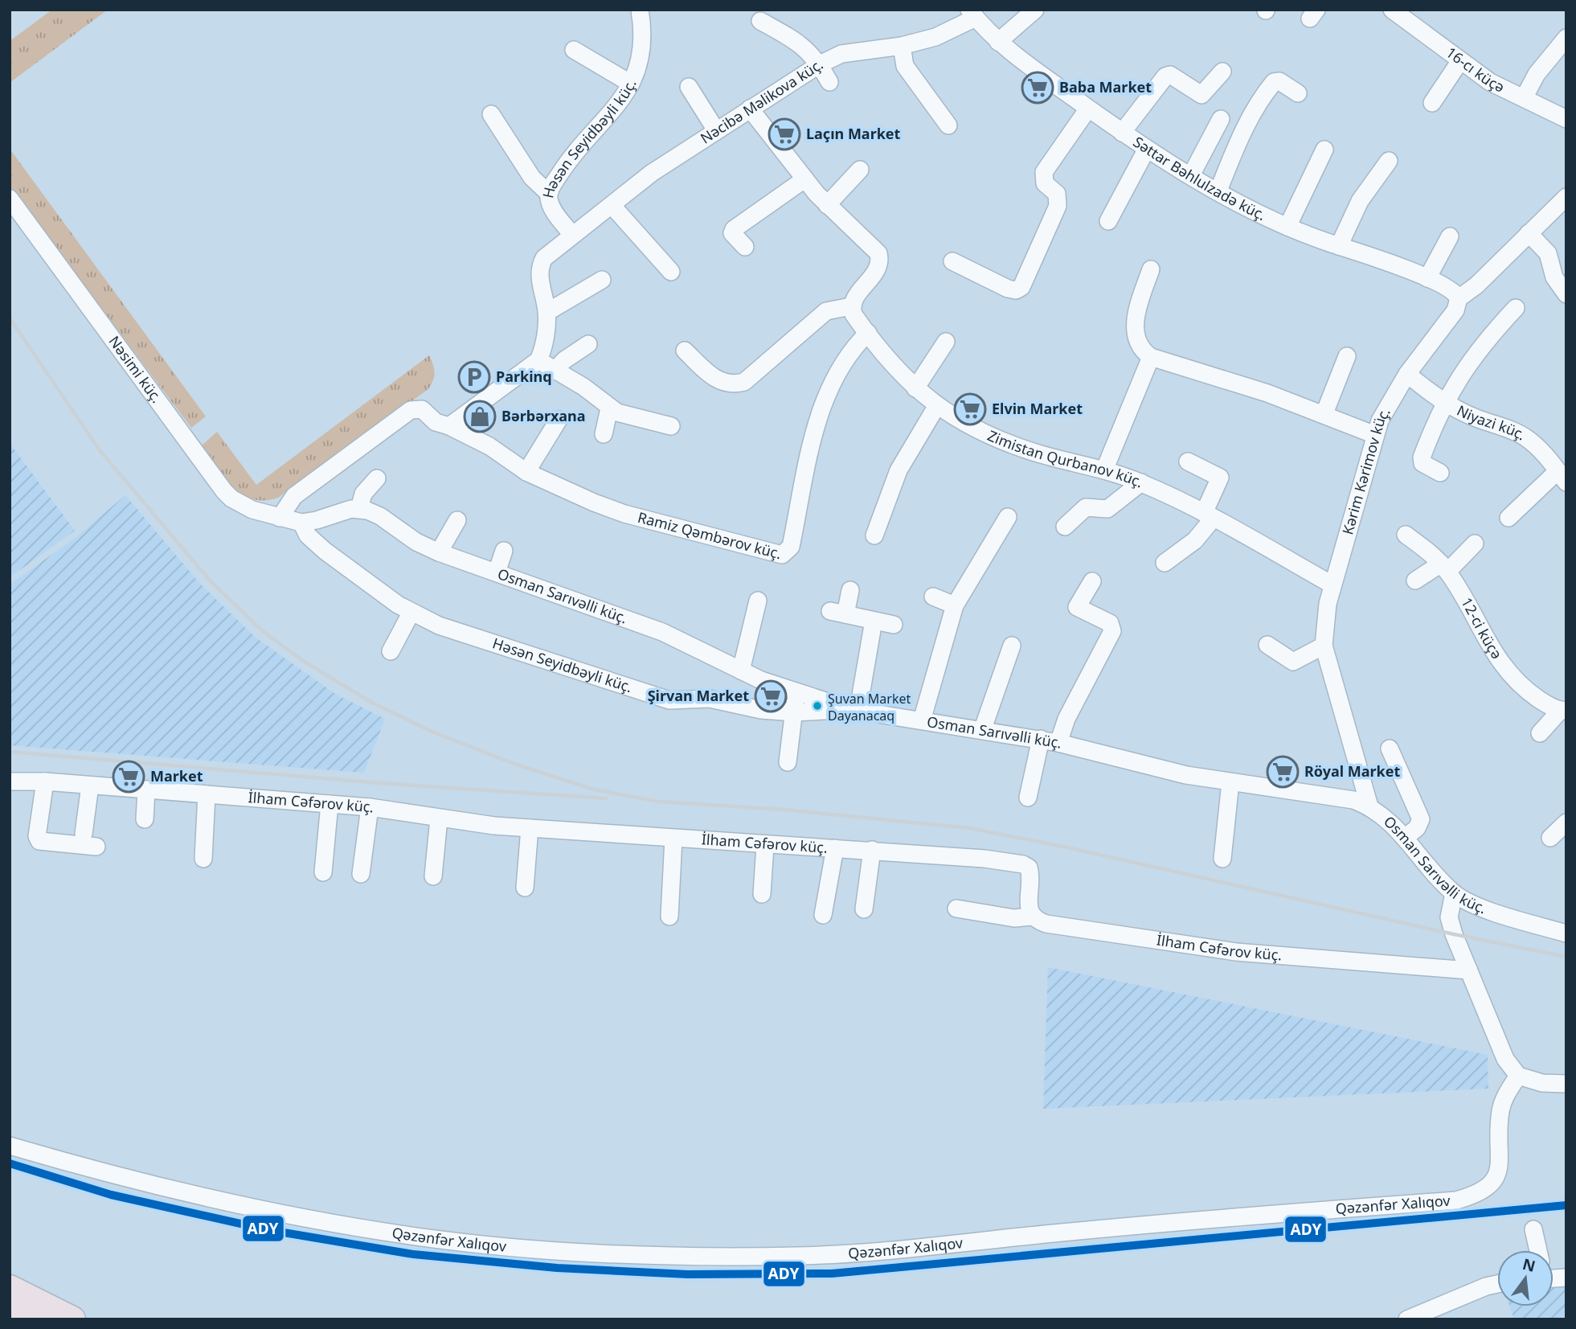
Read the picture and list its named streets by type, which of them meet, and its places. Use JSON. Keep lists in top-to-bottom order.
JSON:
{
  "streets": {
    "street": [
      "16-cı küçə",
      "Nəcibə Məlikova küç.",
      "Həsən Seyidbəyli küç.",
      "Səttar Bəhlulzadə küç.",
      "Nəsimi küç.",
      "Niyazi küç.",
      "Zimistan Qurbanov küç.",
      "Kərim Kərimov küç.",
      "Ramiz Qəmbərov küç.",
      "Osman Sarıvəlli küç.",
      "12-ci küçə",
      "İlham Cəfərov küç.",
      "Qəzənfər Xalıqov"
    ]
  },
  "crossings": [
    ["Nəcibə Məlikova küç.", "Həsən Seyidbəyli küç."],
    ["Nəcibə Məlikova küç.", "Səttar Bəhlulzadə küç."],
    ["Həsən Seyidbəyli küç.", "Osman Sarıvəlli küç."],
    ["Səttar Bəhlulzadə küç.", "Kərim Kərimov küç."],
    ["Niyazi küç.", "Kərim Kərimov küç."],
    ["Zimistan Qurbanov küç.", "Kərim Kərimov küç."],
    ["Zimistan Qurbanov küç.", "Ramiz Qəmbərov küç."],
    ["Kərim Kərimov küç.", "Osman Sarıvəlli küç."]
  ],
  "places": {
    "supermarket": [
      "Baba Market",
      "Laçın Market",
      "Elvin Market",
      "Şirvan Market",
      "Röyal Market",
      "Market"
    ],
    "parking": ["Parkinq"],
    "shop": ["Bərbərxana"],
    "other": ["Şuvan Market Dayanacaq"]
  },
  "lines": ["transit line ADY"],
  "north": "top"
}
